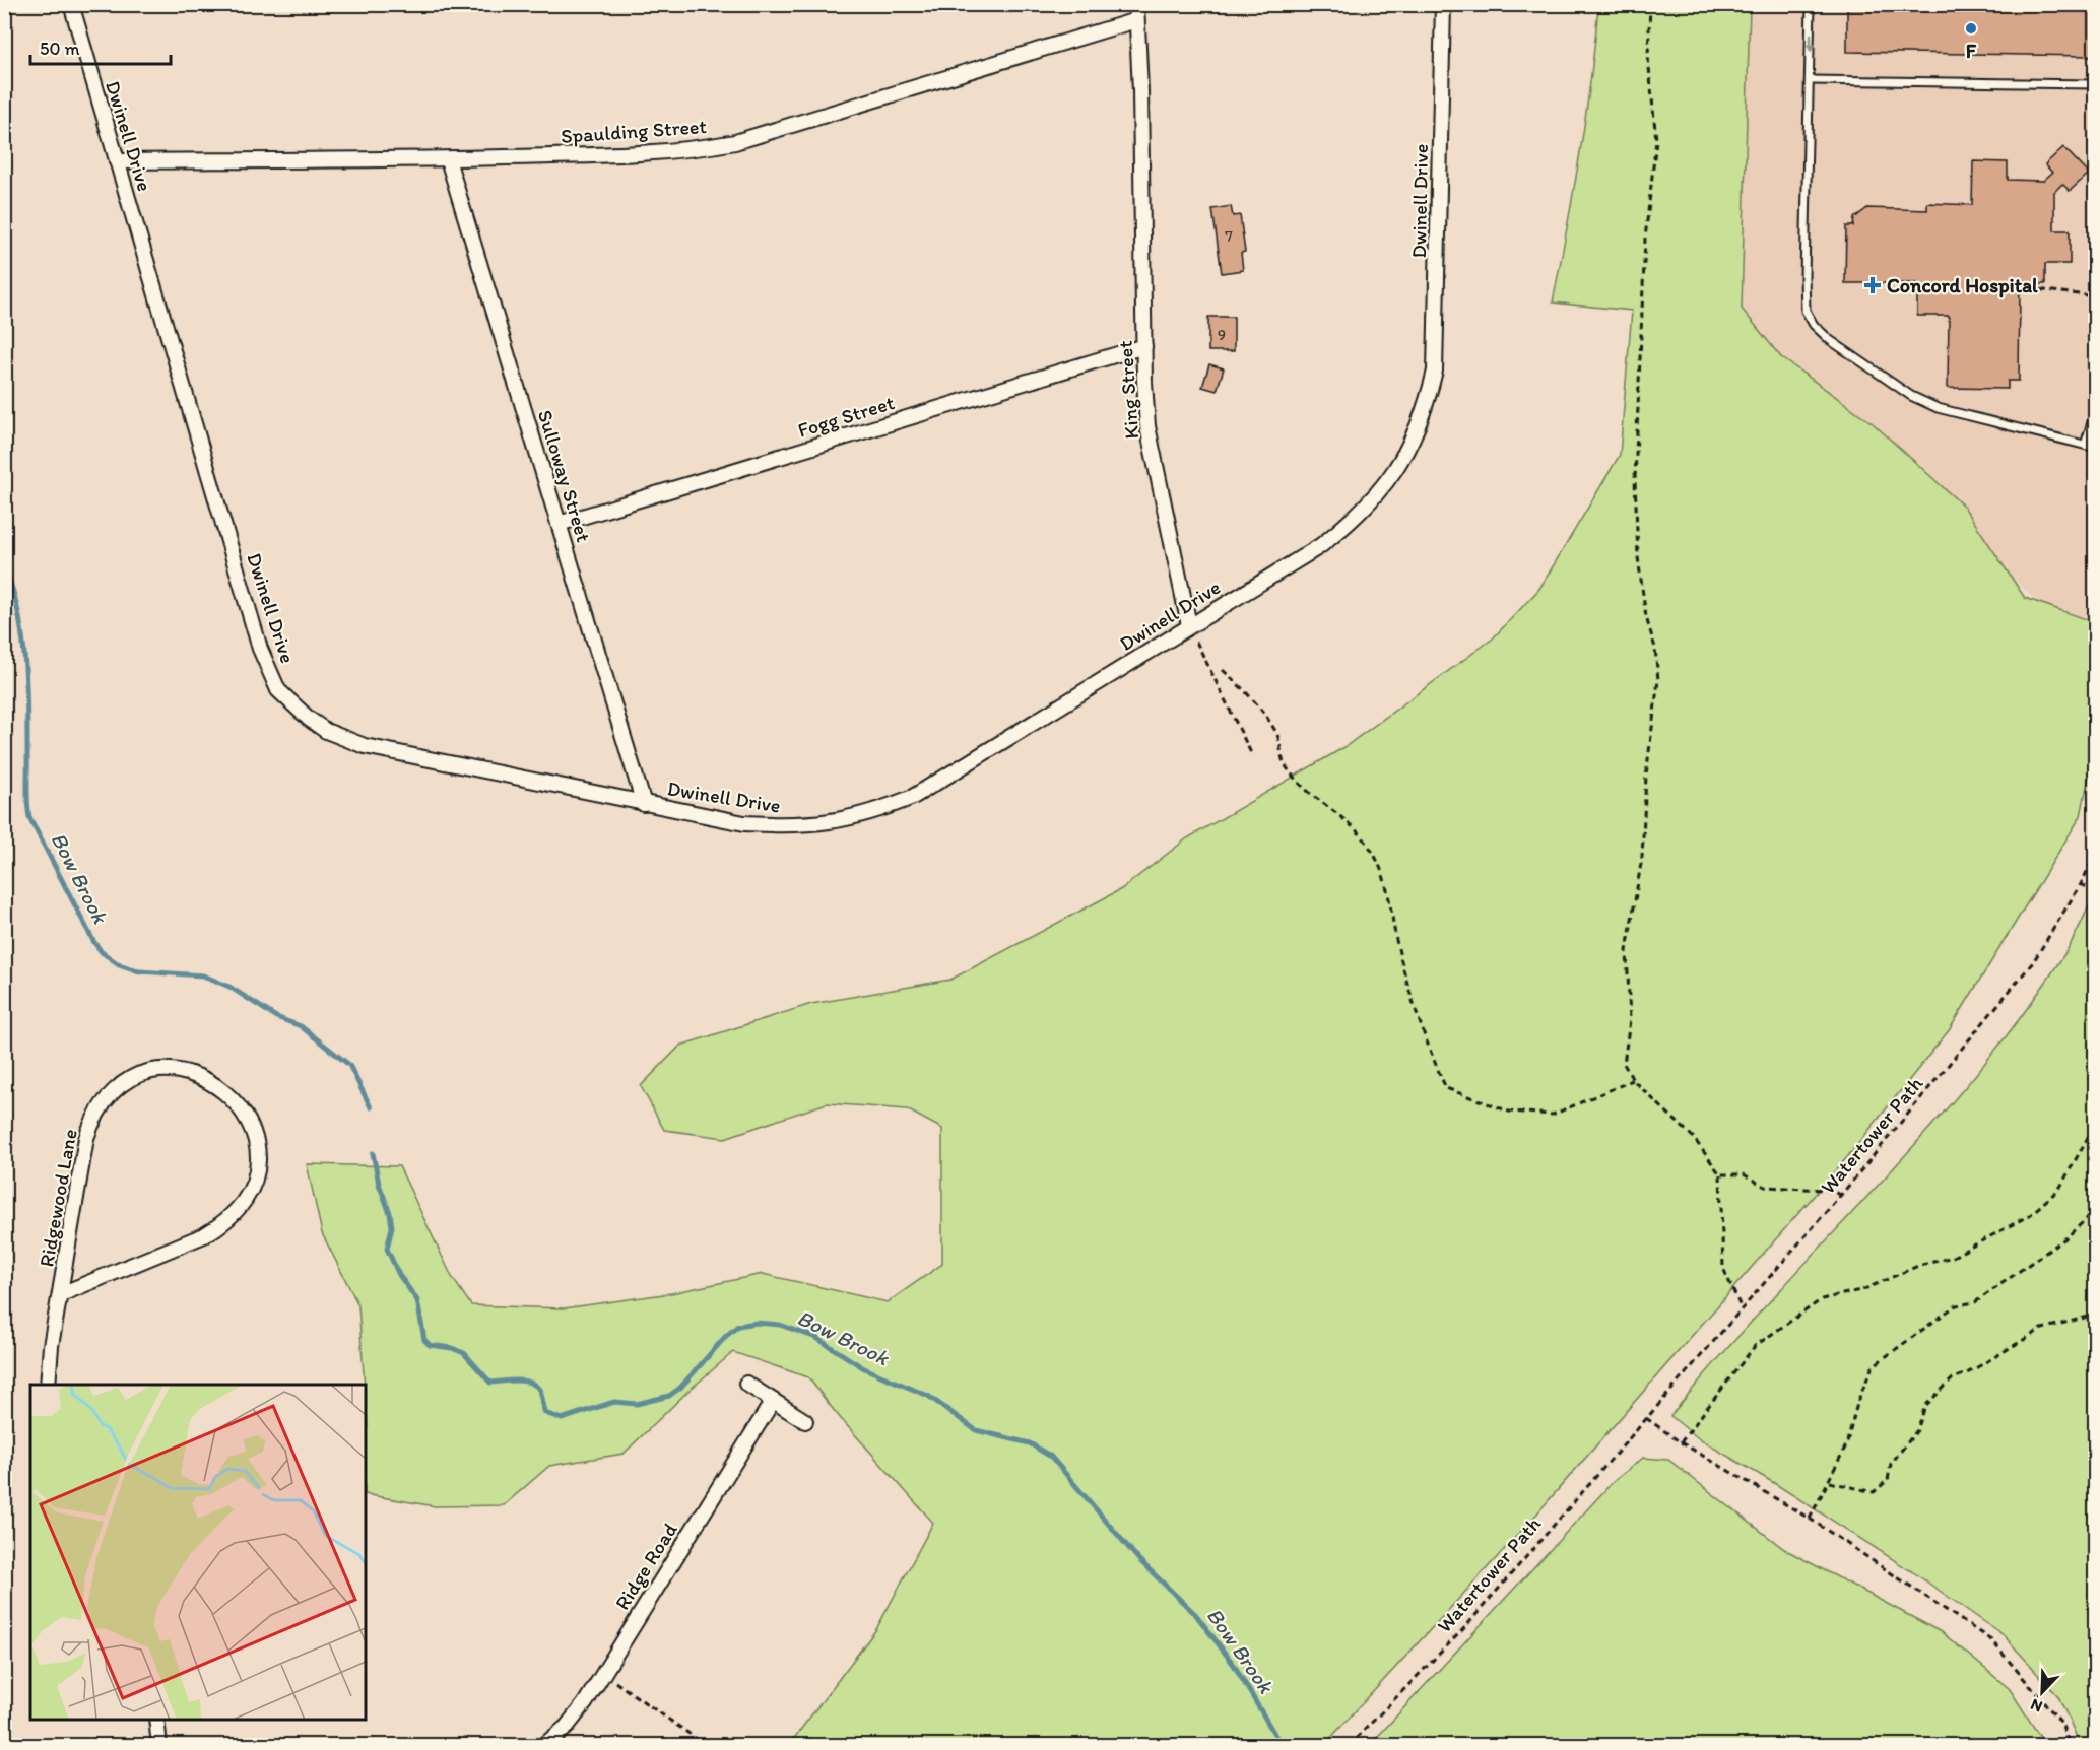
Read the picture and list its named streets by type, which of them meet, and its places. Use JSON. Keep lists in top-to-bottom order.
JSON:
{
  "streets": {
    "street": [
      "Spaulding Street",
      "Dwinell Drive",
      "King Street",
      "Fogg Street",
      "Sulloway Street",
      "Ridgewood Lane",
      "Ridge Road"
    ],
    "path": ["Watertower Path"]
  },
  "crossings": [
    ["Spaulding Street", "Dwinell Drive"],
    ["Spaulding Street", "King Street"],
    ["Spaulding Street", "Sulloway Street"],
    ["Dwinell Drive", "King Street"],
    ["Dwinell Drive", "Sulloway Street"],
    ["King Street", "Fogg Street"],
    ["Fogg Street", "Sulloway Street"]
  ],
  "water": ["Bow Brook"],
  "places": {
    "other": ["F"],
    "health": ["Concord Hospital"]
  },
  "house_numbers": ["7", "9"],
  "scale_bar": "50 m",
  "north": "bottom left"
}
